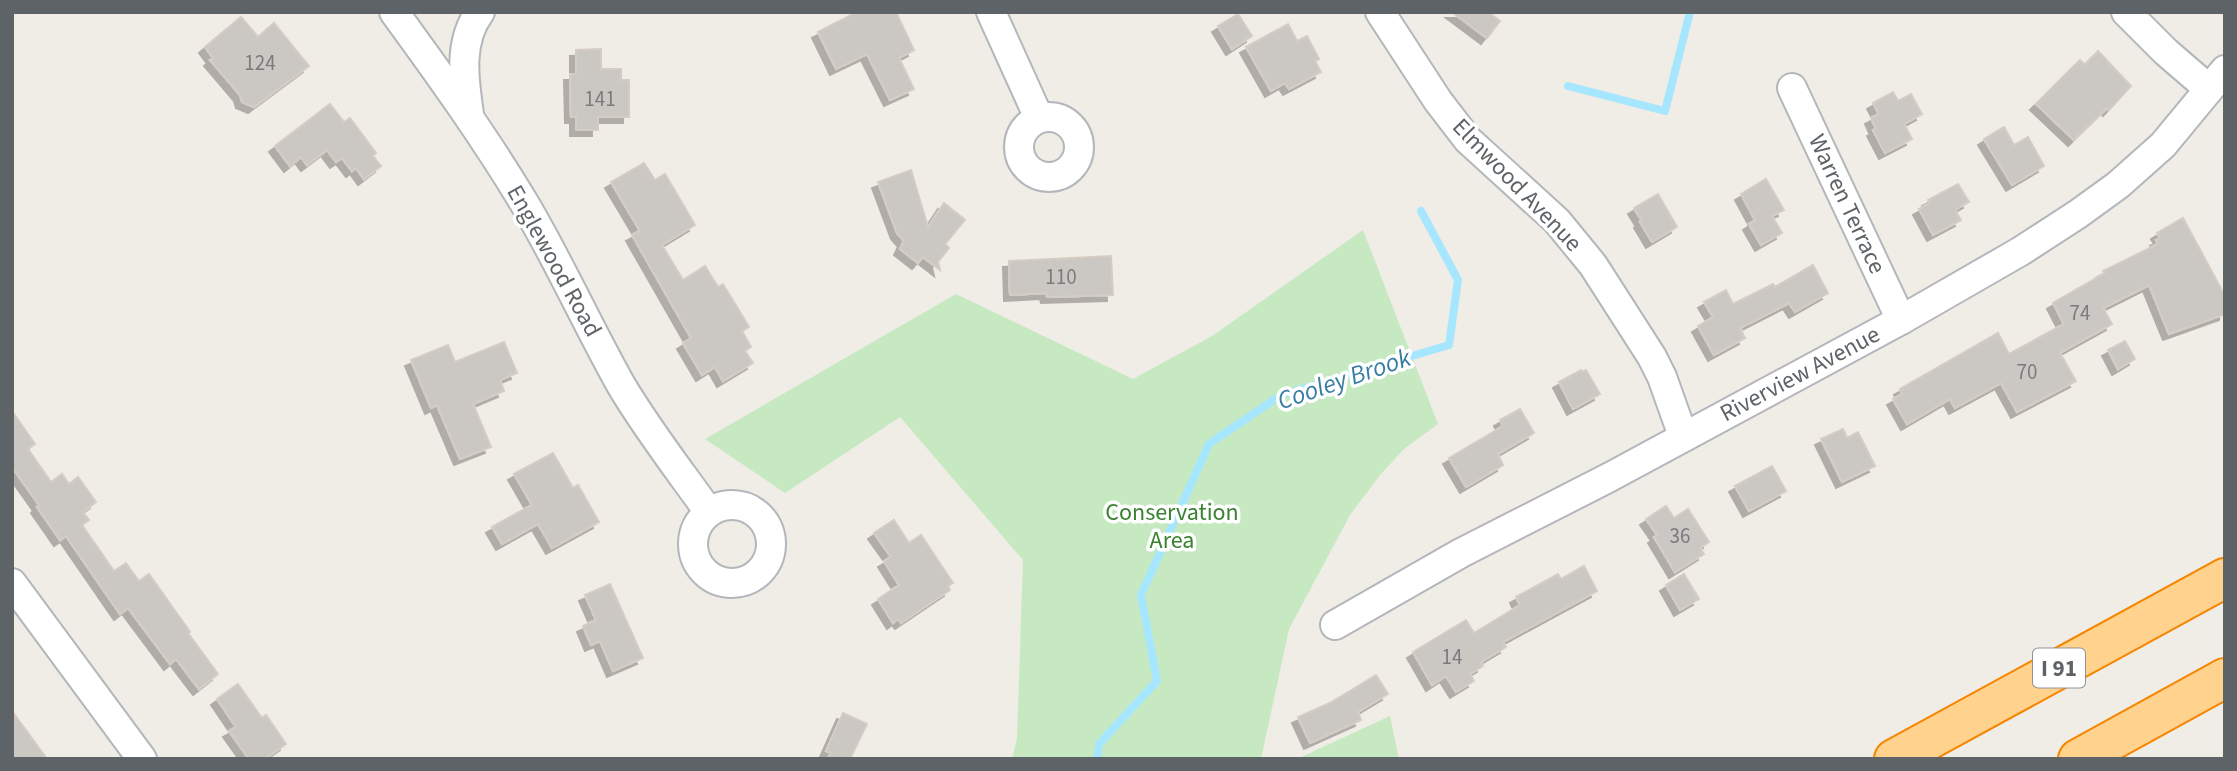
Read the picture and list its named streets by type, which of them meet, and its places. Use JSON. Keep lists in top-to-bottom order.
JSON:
{
  "streets": {
    "highway": ["I 91"],
    "street": [
      "Elmwood Avenue",
      "Warren Terrace",
      "Englewood Road",
      "Riverview Avenue"
    ]
  },
  "crossings": [
    ["Elmwood Avenue", "Riverview Avenue"],
    ["Warren Terrace", "Riverview Avenue"]
  ],
  "water": ["Cooley Brook"],
  "parks": ["Conservation Area"],
  "house_numbers": [
    "124",
    "141",
    "110",
    "74",
    "70",
    "36",
    "14"
  ]
}
